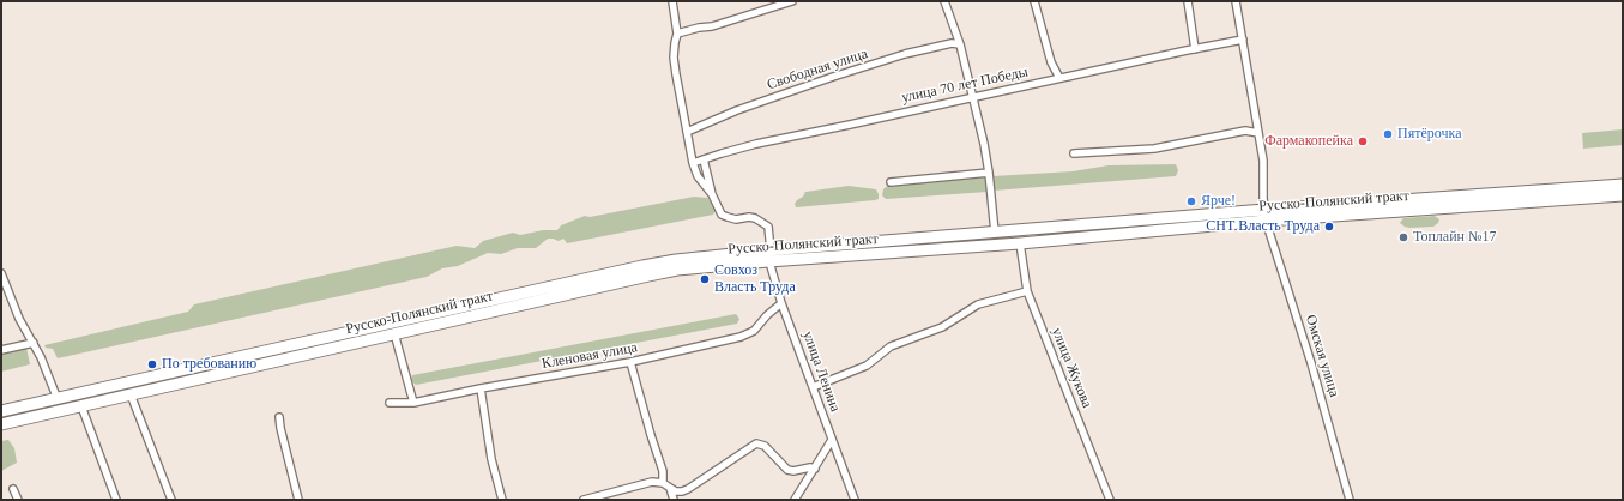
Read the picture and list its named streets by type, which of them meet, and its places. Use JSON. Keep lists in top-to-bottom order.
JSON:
{
  "streets": {
    "main road": ["Русско-Полянский тракт"],
    "street": [
      "Свободная улица",
      "улица 70 лет Победы",
      "Кленовая улица",
      "Омская улица",
      "улица Жукова",
      "улица Ленина"
    ]
  },
  "crossings": [
    ["улица 70 лет Победы", "Омская улица"],
    ["Русско-Полянский тракт", "Омская улица"],
    ["Русско-Полянский тракт", "улица Жукова"],
    ["Русско-Полянский тракт", "улица Ленина"],
    ["Кленовая улица", "улица Ленина"]
  ],
  "places": [
    "Пятёрочка",
    "Фармакопейка",
    "Ярче!",
    "СНТ Власть Труда",
    "Топлайн №17",
    "Совхоз Власть Труда",
    "По требованию"
  ]
}
